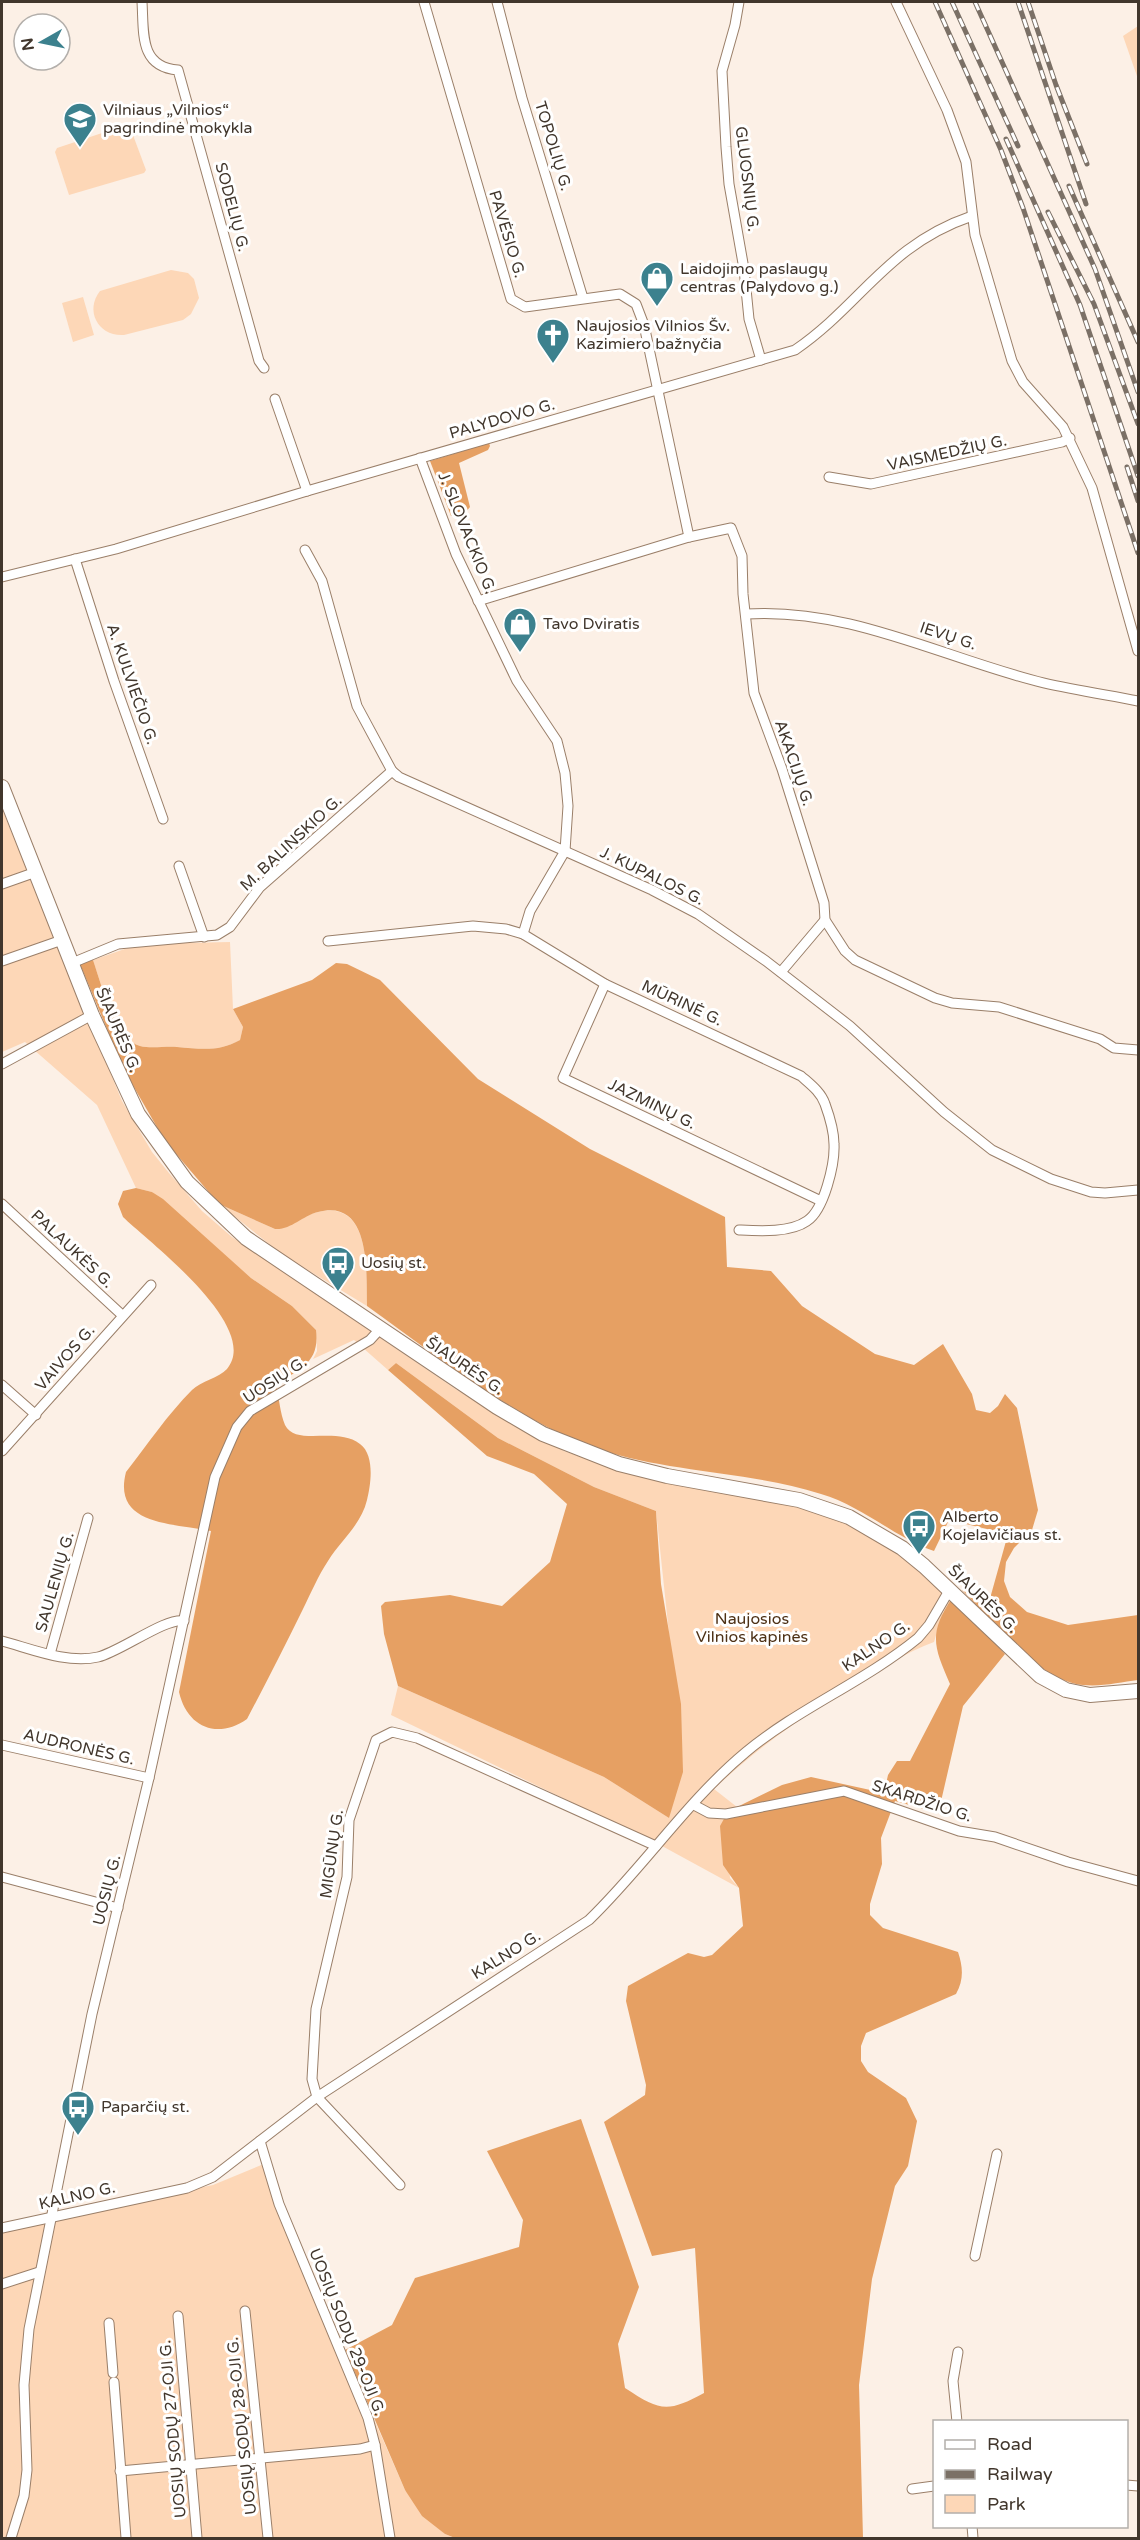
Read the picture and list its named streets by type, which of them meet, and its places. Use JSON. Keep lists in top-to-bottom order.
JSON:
{
  "streets": {
    "main road": ["ŠIAURĖS G."],
    "street": [
      "TOPOLIŲ G.",
      "GLUOSNIŲ G.",
      "SODELIŲ G.",
      "PAVĖSIO G.",
      "PALYDOVO G.",
      "VAISMEDŽIŲ G.",
      "J. SLOVACKIO G.",
      "IEVŲ G.",
      "A. KULVIEČIO G.",
      "AKACIJŲ G.",
      "M. BALINSKIO G.",
      "J. KUPALOS G.",
      "MŪRINĖ G.",
      "JAZMINŲ G.",
      "PALAUKĖS G.",
      "VAIVOS G.",
      "UOSIŲ G.",
      "SAULENIŲ G.",
      "KALNO G.",
      "AUDRONĖS G.",
      "SKARDŽIO G.",
      "MIGŪNŲ G.",
      "UOSIŲ SODŲ 29-OJI G.",
      "UOSIŲ SODŲ 28-OJI G.",
      "UOSIŲ SODŲ 27-OJI G."
    ]
  },
  "crossings": [
    ["TOPOLIŲ G.", "PAVĖSIO G."],
    ["GLUOSNIŲ G.", "PALYDOVO G."],
    ["PAVĖSIO G.", "PALYDOVO G."],
    ["PAVĖSIO G.", "AKACIJŲ G."],
    ["PALYDOVO G.", "J. SLOVACKIO G."],
    ["PALYDOVO G.", "A. KULVIEČIO G."],
    ["J. SLOVACKIO G.", "AKACIJŲ G."],
    ["J. SLOVACKIO G.", "J. KUPALOS G."],
    ["IEVŲ G.", "AKACIJŲ G."],
    ["M. BALINSKIO G.", "J. KUPALOS G."],
    ["M. BALINSKIO G.", "ŠIAURĖS G."],
    ["MŪRINĖ G.", "JAZMINŲ G."],
    ["ŠIAURĖS G.", "UOSIŲ G."],
    ["ŠIAURĖS G.", "KALNO G."],
    ["PALAUKĖS G.", "VAIVOS G."],
    ["UOSIŲ G.", "KALNO G."],
    ["UOSIŲ G.", "AUDRONĖS G."],
    ["KALNO G.", "SKARDŽIO G."],
    ["KALNO G.", "MIGŪNŲ G."],
    ["KALNO G.", "UOSIŲ SODŲ 29-OJI G."]
  ],
  "parks": ["Naujosios Vilnios kapinės"],
  "places": {
    "school or university": ["Vilniaus „Vilnios“ pagrindinė mokykla"],
    "shop": ["Laidojimo paslaugų centras (Palydovo g.)", "Tavo Dviratis"],
    "church": ["Naujosios Vilnios Šv. Kazimiero bažnyčia"],
    "bus stop": ["Uosių st.", "Alberto Kojelavičiaus st.", "Paparčių st."]
  },
  "legend": ["Road", "Railway", "Park"],
  "north": "left"
}
